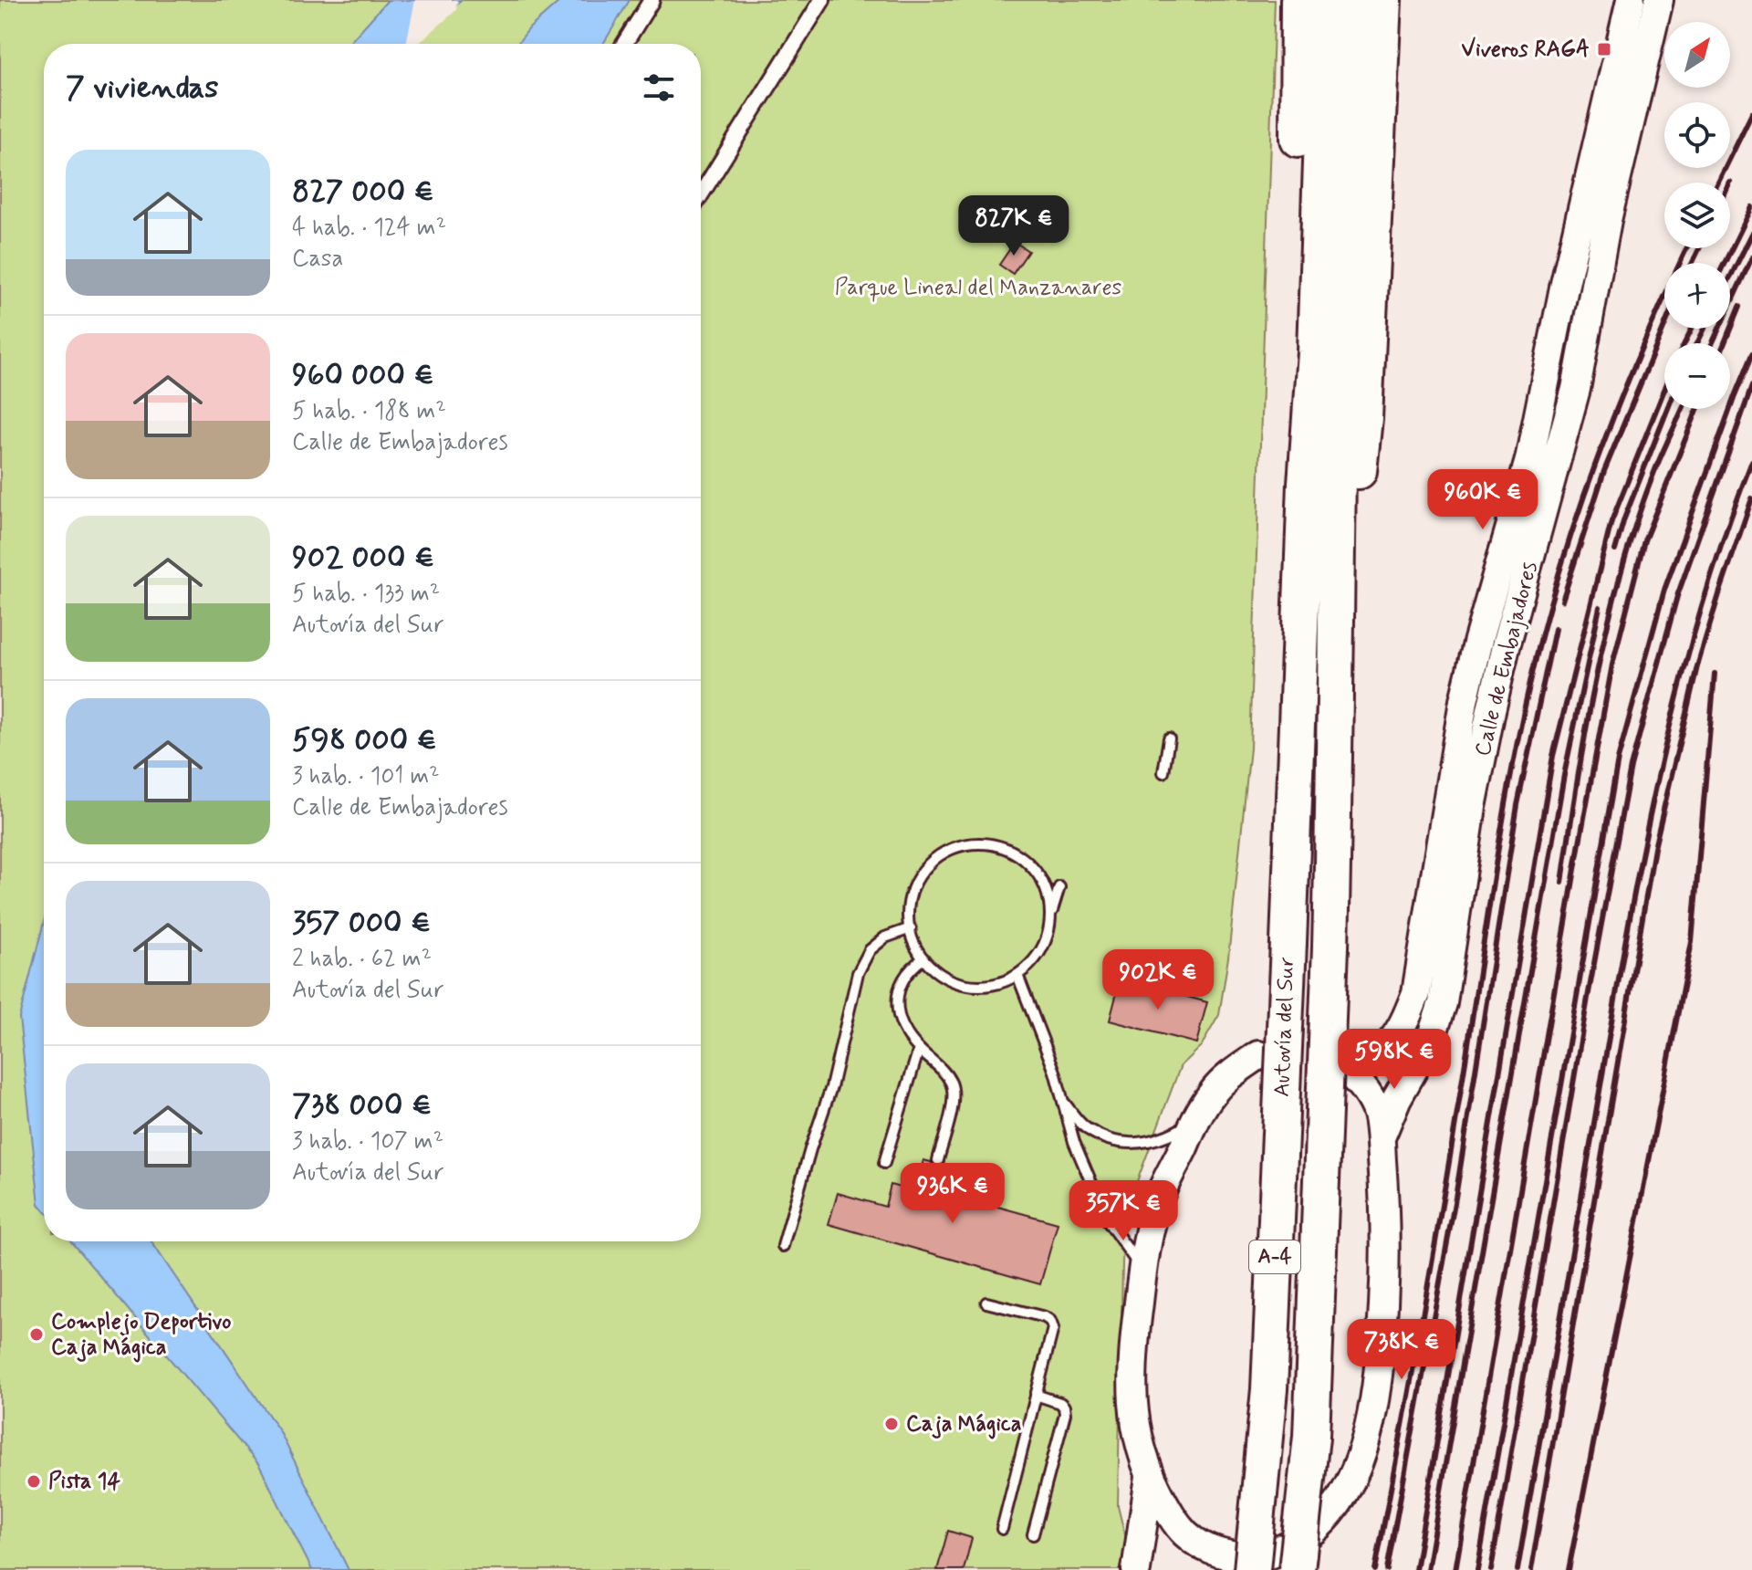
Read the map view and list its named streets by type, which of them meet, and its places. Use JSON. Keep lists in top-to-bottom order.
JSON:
{
  "streets": {
    "highway": ["Autovía del Sur", "A-4"],
    "main road": ["Calle de Embajadores"]
  },
  "parks": ["Parque Lineal del Manzanares"],
  "places": {
    "transit": ["Viveros RAGA"],
    "other": ["Complejo Deportivo Caja Mágica", "Caja Mágica", "Pista 14"]
  },
  "north": "top right",
  "page": {
    "map_buttons": ["+", "−"],
    "heading": "7 viviendas",
    "list": [
      {
        "name": "827 000 €",
        "note": "4 hab. · 124 m² · Casa"
      },
      {
        "name": "960 000 €",
        "note": "5 hab. · 188 m² · Calle de Embajadores"
      },
      {
        "name": "902 000 €",
        "note": "5 hab. · 133 m² · Autovía del Sur"
      },
      {
        "name": "598 000 €",
        "note": "3 hab. · 101 m² · Calle de Embajadores"
      },
      {
        "name": "357 000 €",
        "note": "2 hab. · 62 m² · Autovía del Sur"
      },
      {
        "name": "738 000 €",
        "note": "3 hab. · 107 m² · Autovía del Sur"
      }
    ],
    "price": [
      "827K €",
      "960K €",
      "902K €",
      "598K €",
      "936K €",
      "357K €",
      "738K €"
    ]
  }
}
